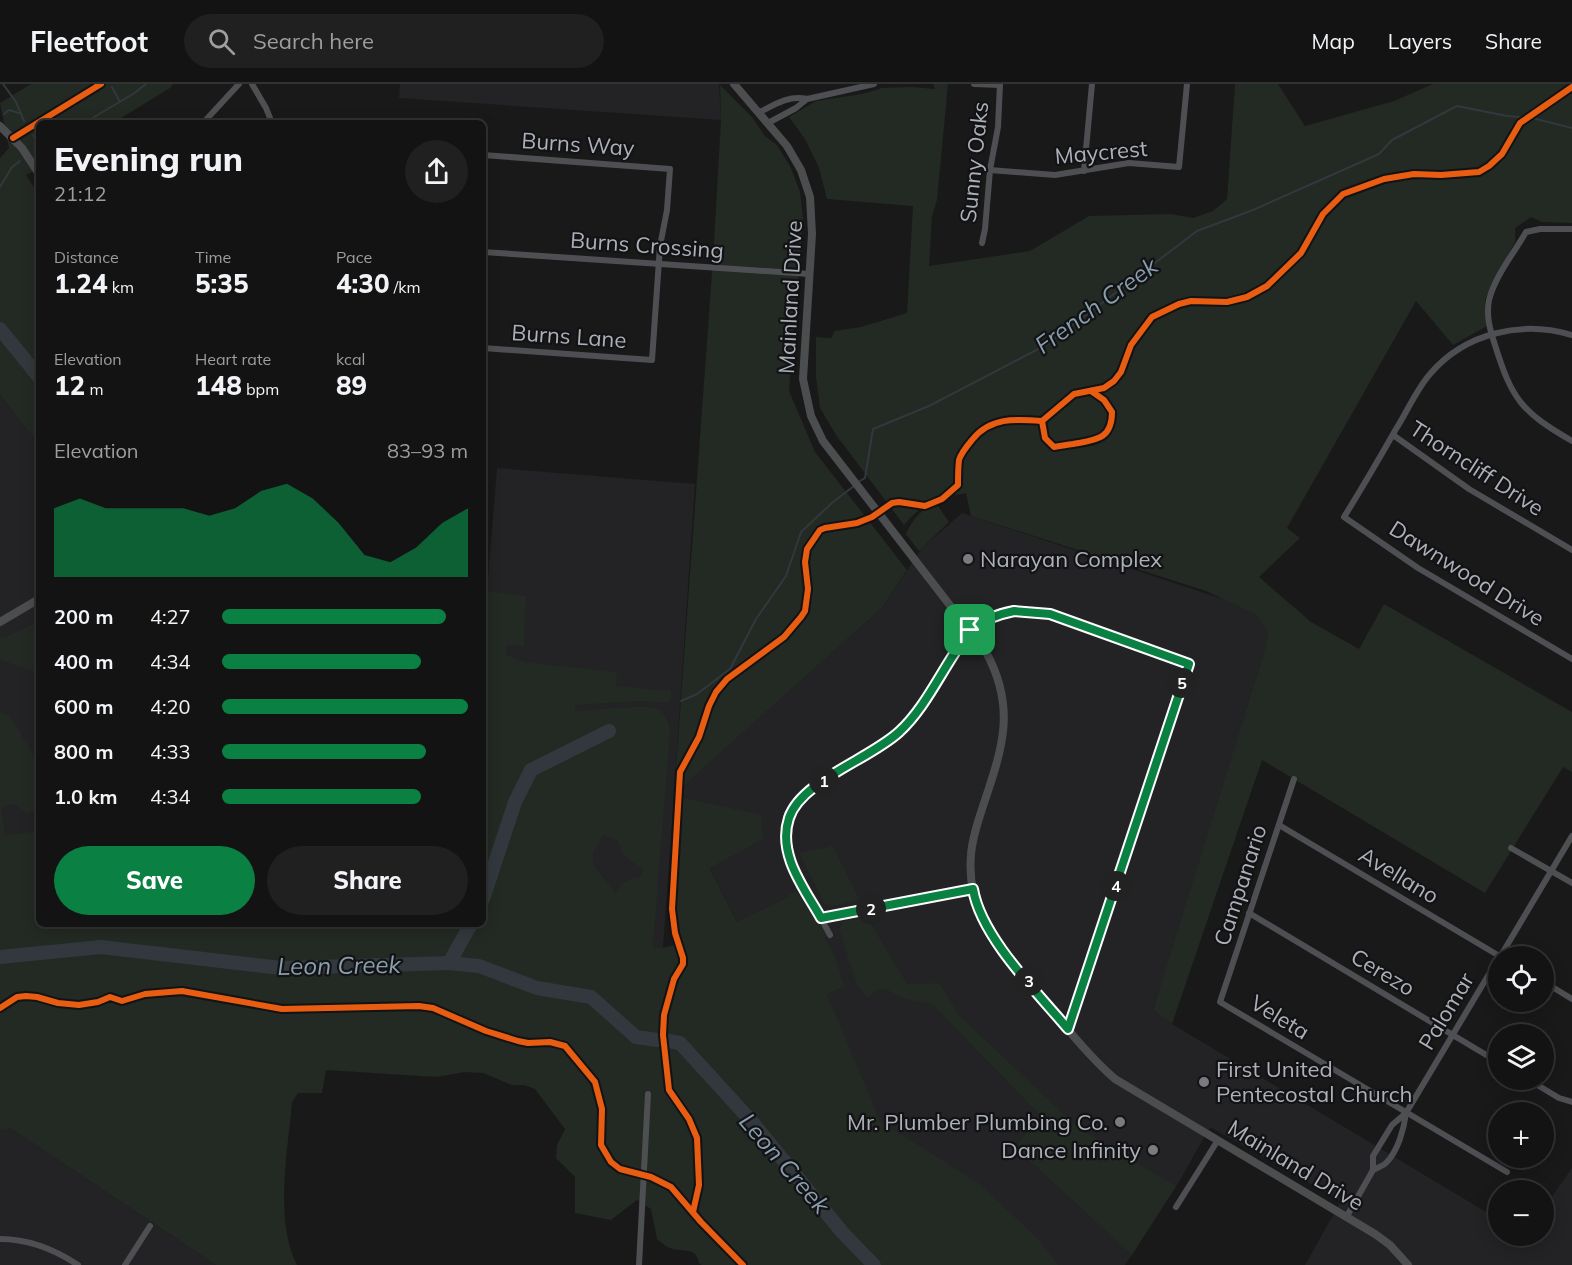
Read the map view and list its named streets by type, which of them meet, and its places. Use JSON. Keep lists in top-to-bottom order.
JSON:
{
  "streets": {
    "main road": ["Mainland Drive"],
    "street": [
      "Burns Way",
      "Maycrest",
      "Sunny Oaks",
      "Burns Crossing",
      "Burns Lane",
      "Thorncliff Drive",
      "Dawnwood Drive",
      "Avellano",
      "Campanario",
      "Cerezo",
      "Palomar",
      "Veleta"
    ]
  },
  "crossings": [
    ["Burns Way", "Burns Crossing"],
    ["Burns Way", "Burns Lane"],
    ["Maycrest", "Sunny Oaks"],
    ["Burns Crossing", "Mainland Drive"],
    ["Burns Crossing", "Burns Lane"],
    ["Mainland Drive", "Palomar"],
    ["Thorncliff Drive", "Dawnwood Drive"],
    ["Avellano", "Campanario"],
    ["Campanario", "Cerezo"],
    ["Campanario", "Veleta"],
    ["Cerezo", "Palomar"],
    ["Palomar", "Veleta"]
  ],
  "water": ["French Creek", "Leon Creek"],
  "places": [
    "Narayan Complex",
    "First United Pentecostal Church",
    "Mr. Plumber Plumbing Co.",
    "Dance Infinity"
  ],
  "page": {
    "header": "Fleetfoot",
    "search": "Search here",
    "nav": ["Map", "Layers", "Share"],
    "heading": ["Evening run", "21:12"],
    "stats": [
      ["Distance", "1.24 km"],
      ["Time", "5:35"],
      ["Pace", "4:30 /km"],
      ["Elevation", "12 m"],
      ["Heart rate", "148 bpm"],
      ["kcal", "89"]
    ],
    "chart": ["Elevation", "83–93 m"],
    "list": [
      {
        "name": "200 m",
        "note": "4:27"
      },
      {
        "name": "400 m",
        "note": "4:34"
      },
      {
        "name": "600 m",
        "note": "4:20"
      },
      {
        "name": "800 m",
        "note": "4:33"
      },
      {
        "name": "1.0 km",
        "note": "4:34"
      }
    ],
    "pins": [
      "5",
      "1",
      "4",
      "2",
      "3"
    ],
    "buttons": ["Save", "Share"],
    "map_buttons": ["+", "−"]
  }
}
